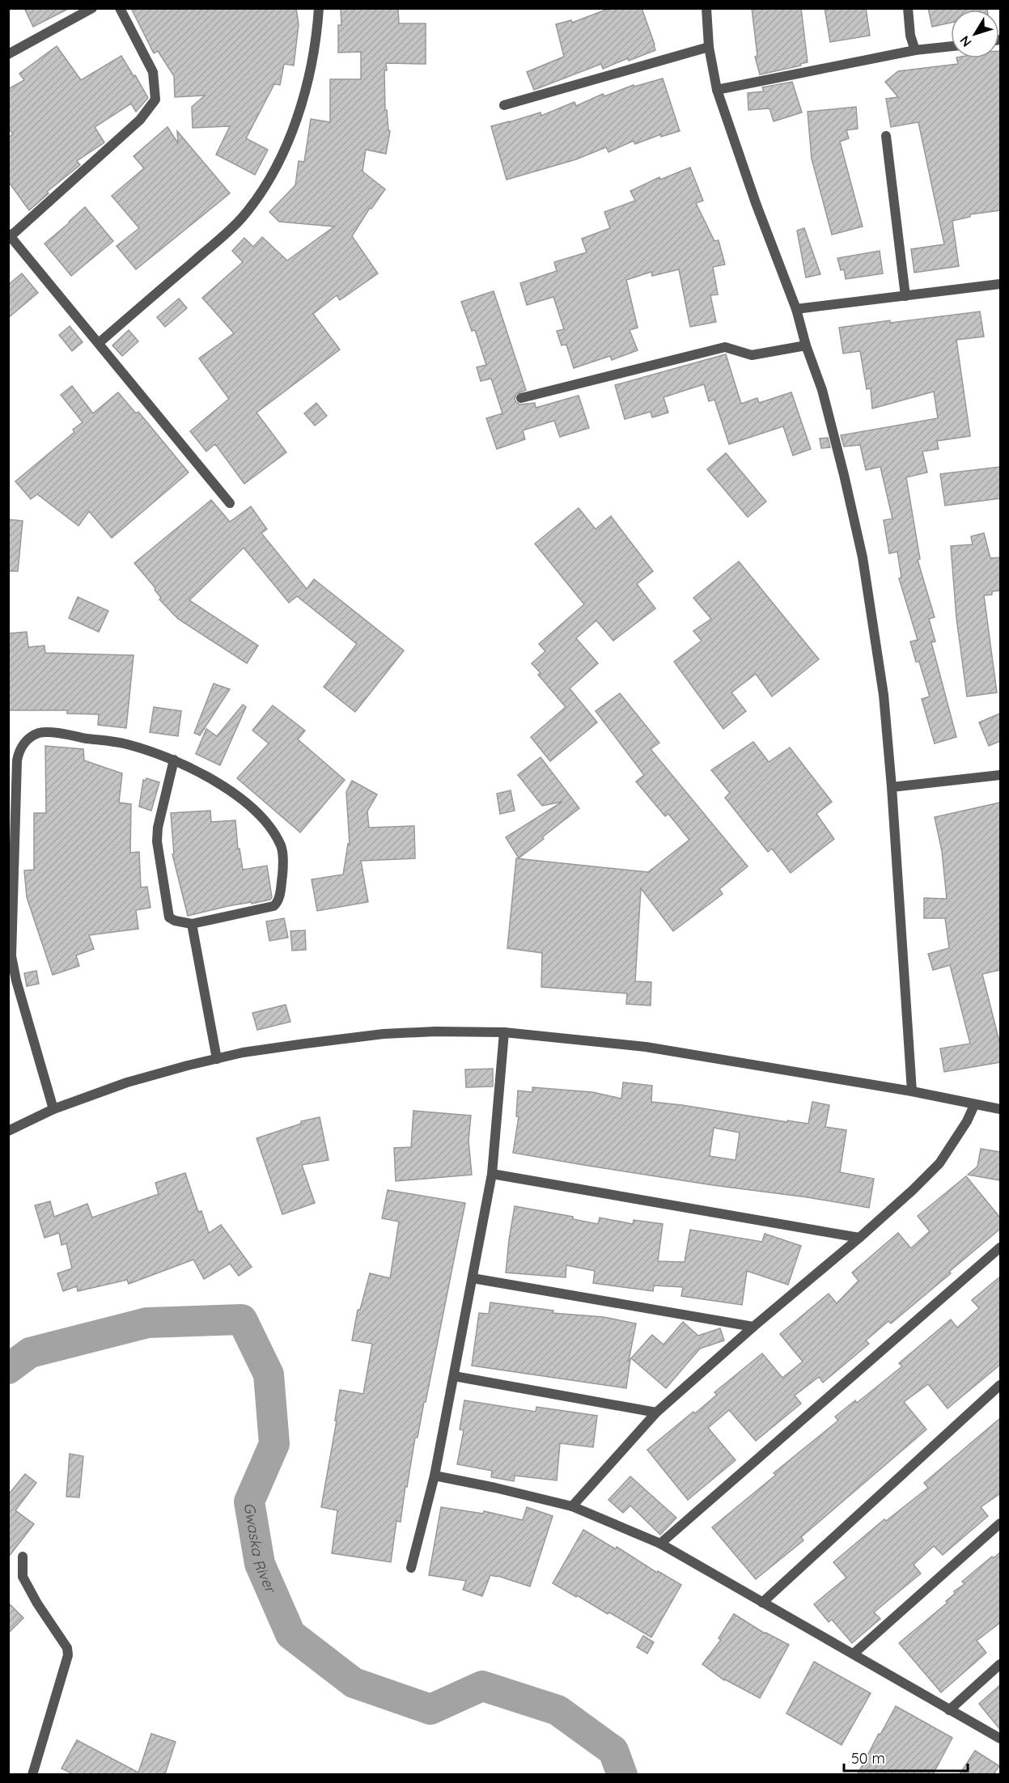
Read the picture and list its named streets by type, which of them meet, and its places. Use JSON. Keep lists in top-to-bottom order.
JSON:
{
  "water": ["Gwaska River"],
  "scale_bar": "50 m",
  "north": "bottom left"
}
